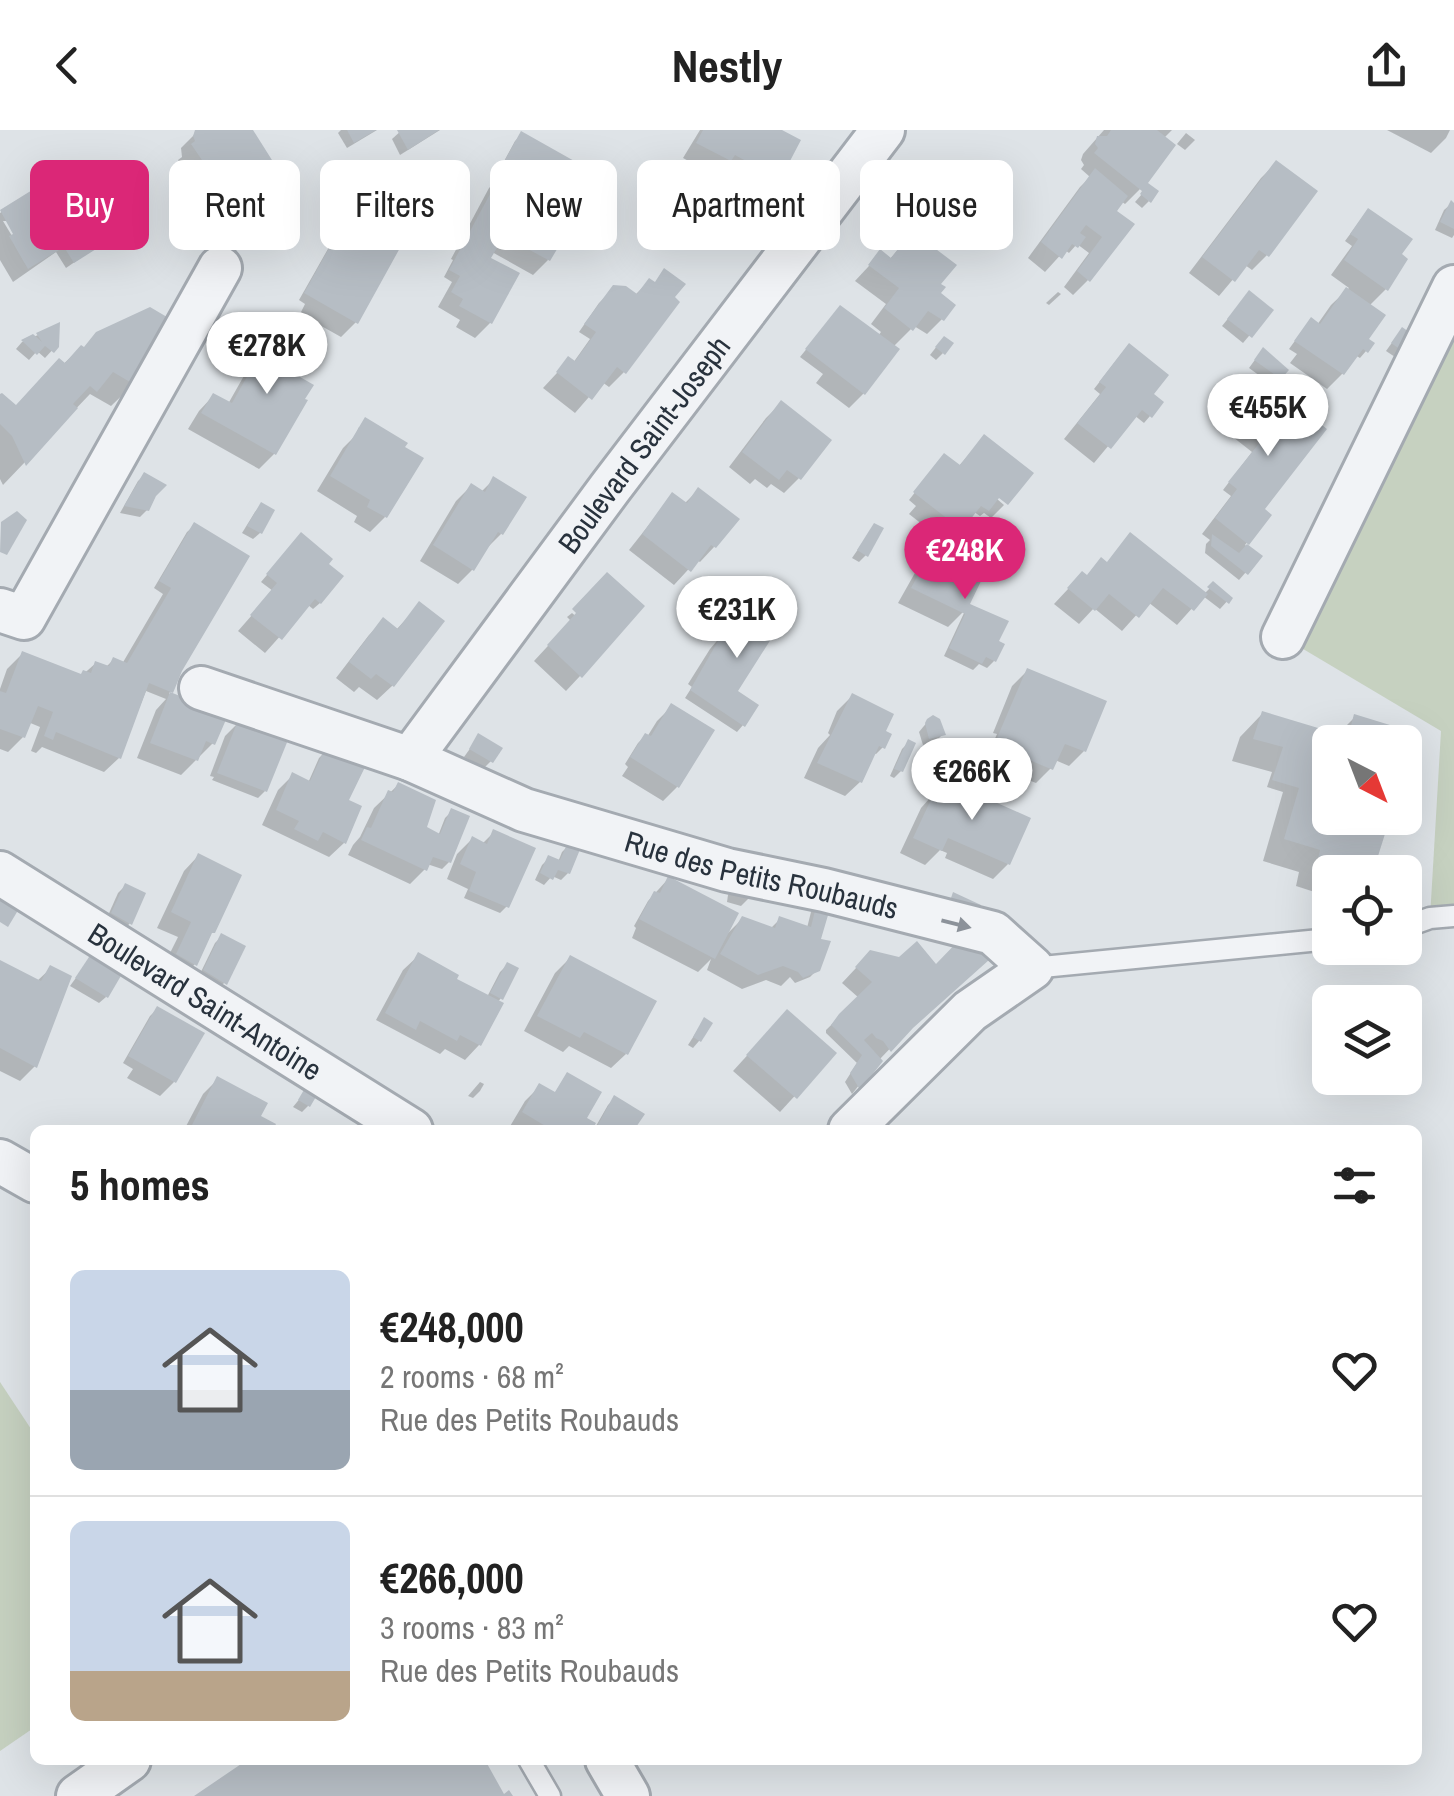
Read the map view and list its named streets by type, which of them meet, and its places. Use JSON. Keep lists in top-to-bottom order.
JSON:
{
  "streets": {
    "street": ["Boulevard Saint-Joseph", "Rue des Petits Roubauds", "Boulevard Saint-Antoine"]
  },
  "crossings": [
    ["Boulevard Saint-Joseph", "Rue des Petits Roubauds"]
  ],
  "one_way": ["Rue des Petits Roubauds"],
  "north": "bottom right",
  "page": {
    "header": "Nestly",
    "chip": [
      "Buy",
      "Rent",
      "Filters",
      "New",
      "Apartment",
      "House"
    ],
    "price": [
      "€278K",
      "€455K",
      "€248K",
      "€231K",
      "€266K"
    ],
    "heading": "5 homes",
    "list": [
      {
        "name": "€248,000",
        "note": "2 rooms · 68 m² · Rue des Petits Roubauds"
      },
      {
        "name": "€266,000",
        "note": "3 rooms · 83 m² · Rue des Petits Roubauds"
      }
    ]
  }
}
